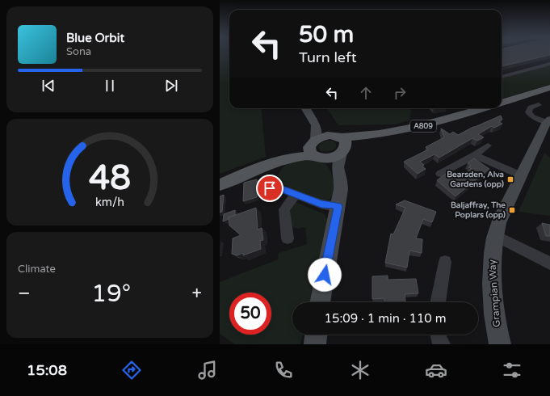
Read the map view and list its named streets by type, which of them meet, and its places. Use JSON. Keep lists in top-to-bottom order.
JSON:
{
  "streets": {
    "main road": ["A809", "Grampian Way"]
  },
  "places": {
    "transit": ["Bearsden, Alva Gardens (opp)", "Baljaffray, The Poplars (opp)"]
  },
  "page": {
    "turn": ["50 m", "Turn left"],
    "song": ["Blue Orbit", "Sona"],
    "tile": "Climate",
    "heat": ["−", "19°", "+"],
    "limit": "50",
    "trip": "15:09 · 1 min · 110 m",
    "tabs": "15:08",
    "gauge": ["48", "km/h"]
  }
}
